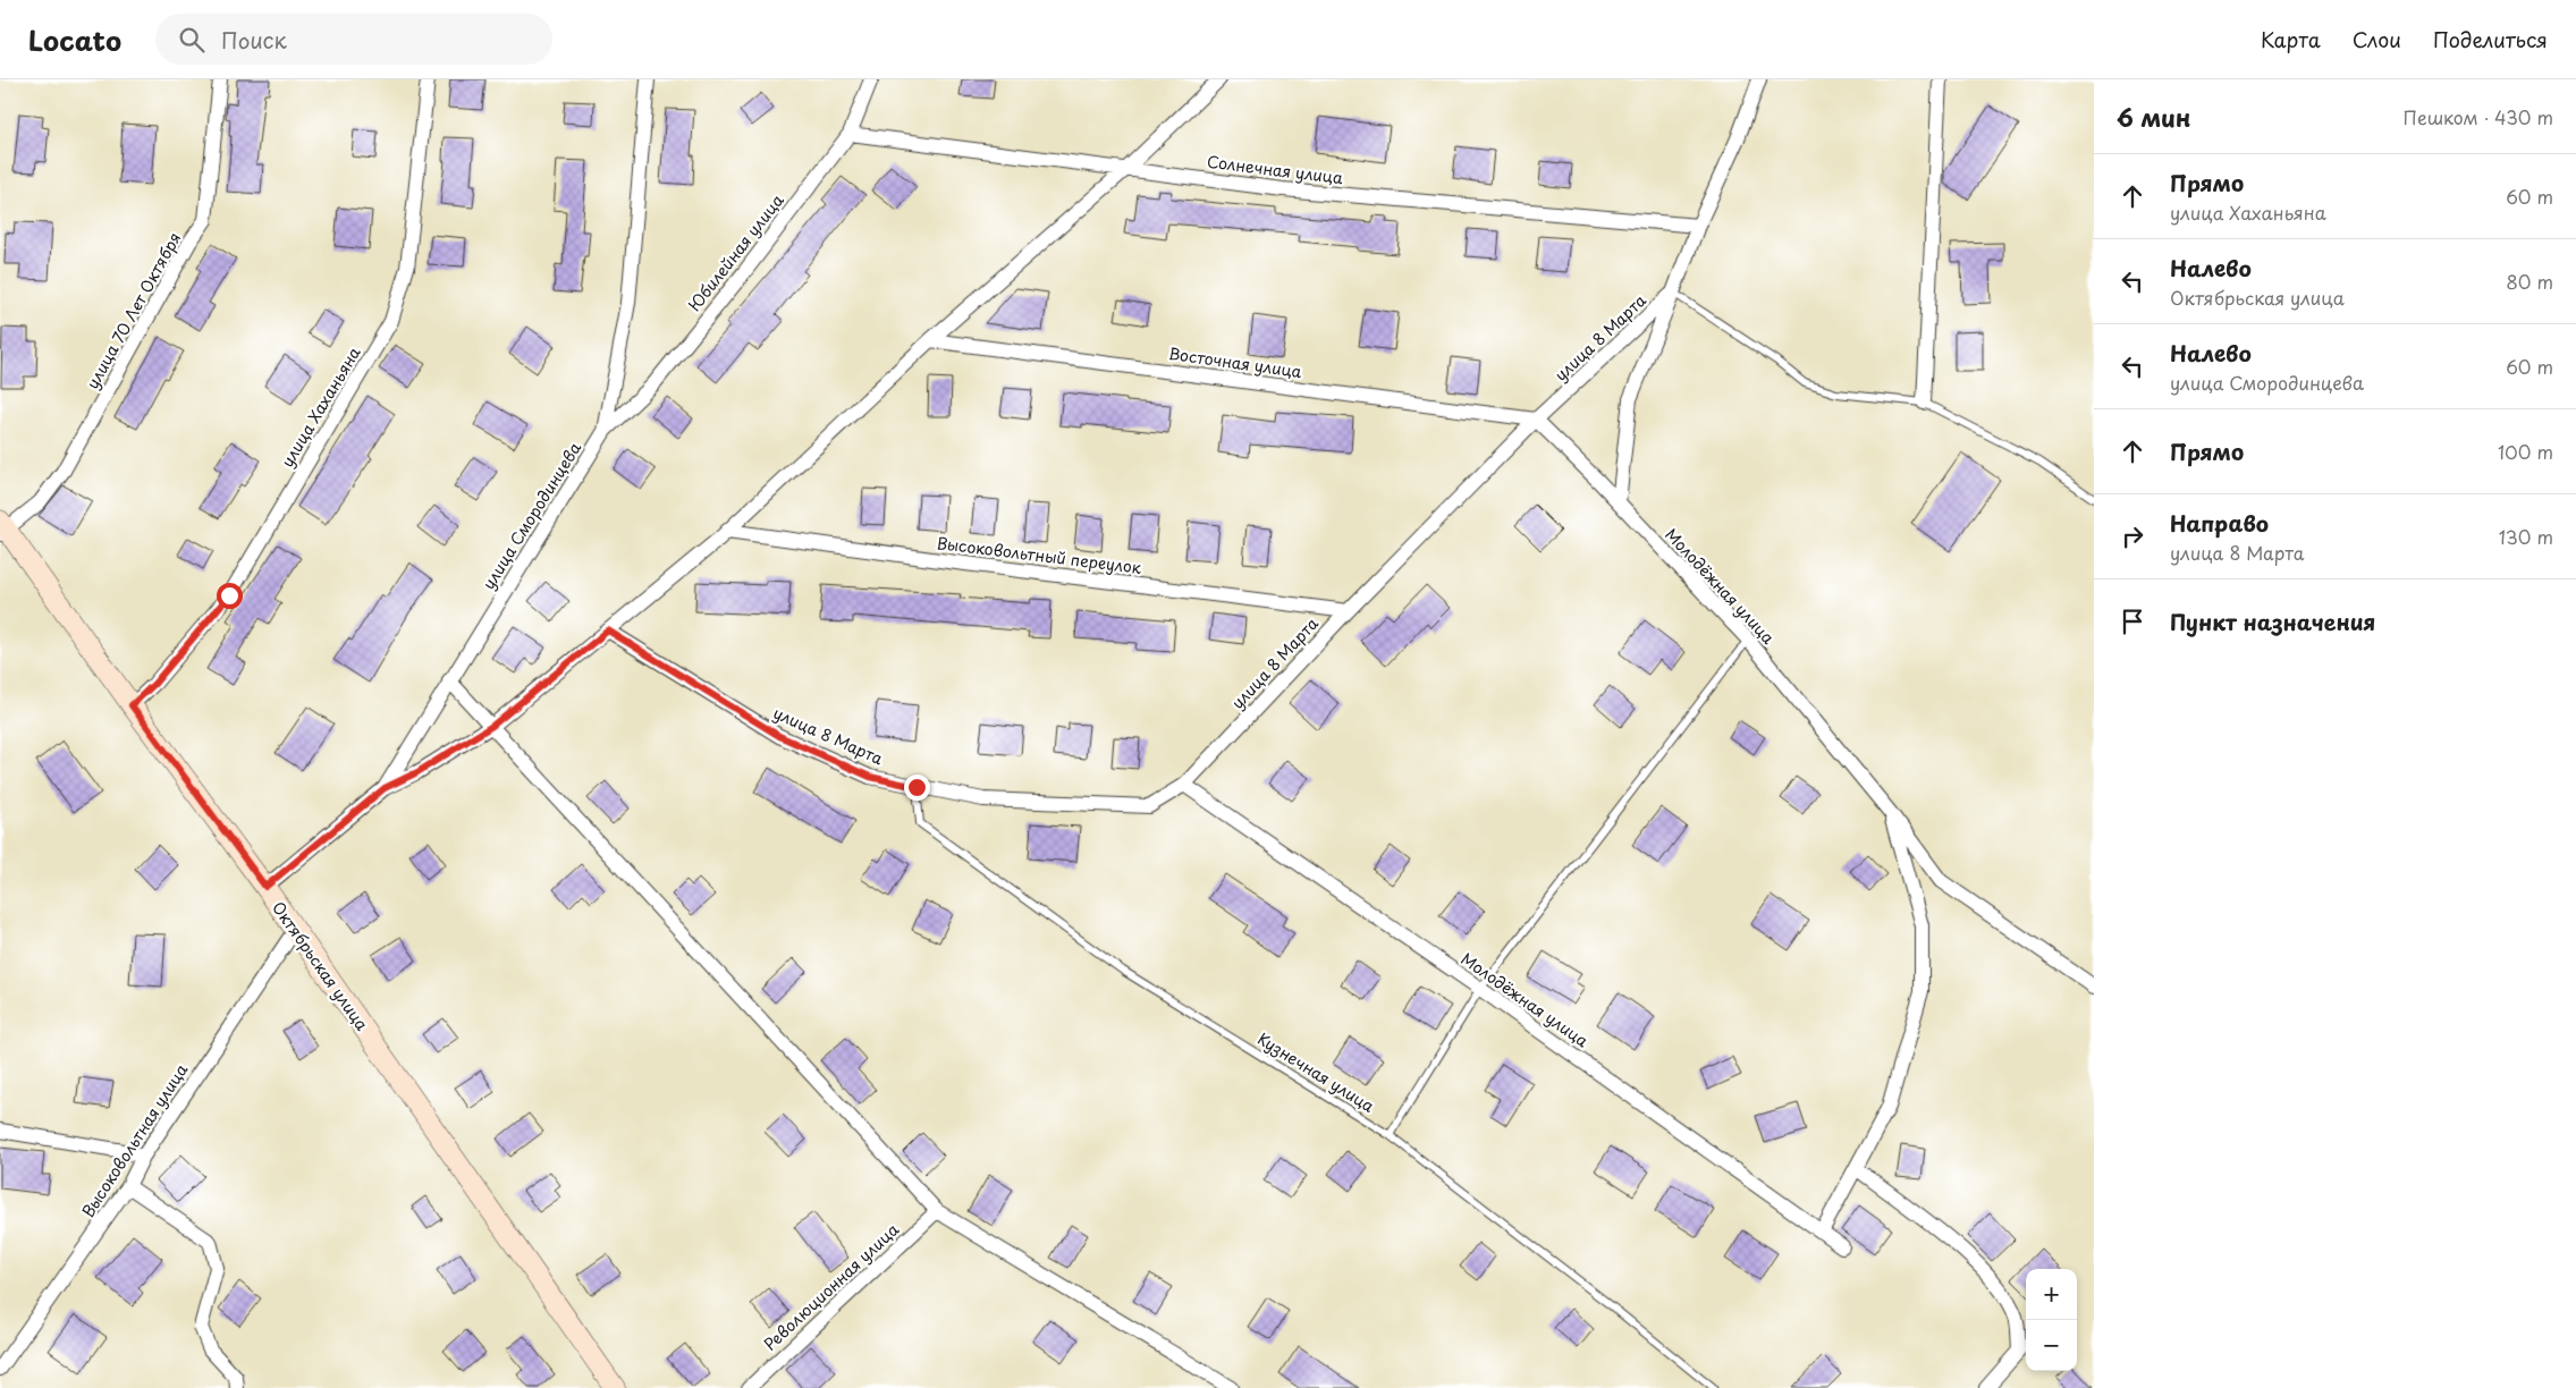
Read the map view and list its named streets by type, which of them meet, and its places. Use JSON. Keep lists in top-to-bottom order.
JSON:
{
  "streets": {
    "street": [
      "Солнечная улица",
      "Юбилейная улица",
      "улица 70 Лет Октября",
      "улица 8 Марта",
      "Восточная улица",
      "улица Хаханьяна",
      "улица Смородинцева",
      "Высоковольтный переулок",
      "Молодёжная улица",
      "Октябрьская улица",
      "Высоковольтная улица",
      "Революционная улица"
    ],
    "lane": ["Кузнечная улица"]
  },
  "crossings": [
    ["Солнечная улица", "Юбилейная улица"],
    ["Солнечная улица", "улица 8 Марта"],
    ["Юбилейная улица", "улица Смородинцева"],
    ["улица 70 Лет Октября", "Октябрьская улица"],
    ["улица 8 Марта", "Восточная улица"],
    ["улица 8 Марта", "Высоковольтный переулок"],
    ["улица 8 Марта", "Молодёжная улица"],
    ["улица 8 Марта", "Кузнечная улица"],
    ["Восточная улица", "Молодёжная улица"],
    ["улица Хаханьяна", "Октябрьская улица"],
    ["улица Смородинцева", "Октябрьская улица"],
    ["Октябрьская улица", "Высоковольтная улица"]
  ],
  "page": {
    "header": "Locato",
    "search": "Поиск",
    "nav": ["Карта", "Слои", "Поделиться"],
    "heading": ["6 мин", "Пешком · 430 m"],
    "list": [
      ["Прямо", "улица Хаханьяна", "60 m"],
      ["Налево", "Октябрьская улица", "80 m"],
      ["Налево", "улица Смородинцева", "60 m"],
      ["Прямо", "100 m"],
      ["Направо", "улица 8 Марта", "130 m"],
      "Пункт назначения"
    ],
    "map_buttons": ["+", "−"]
  }
}
